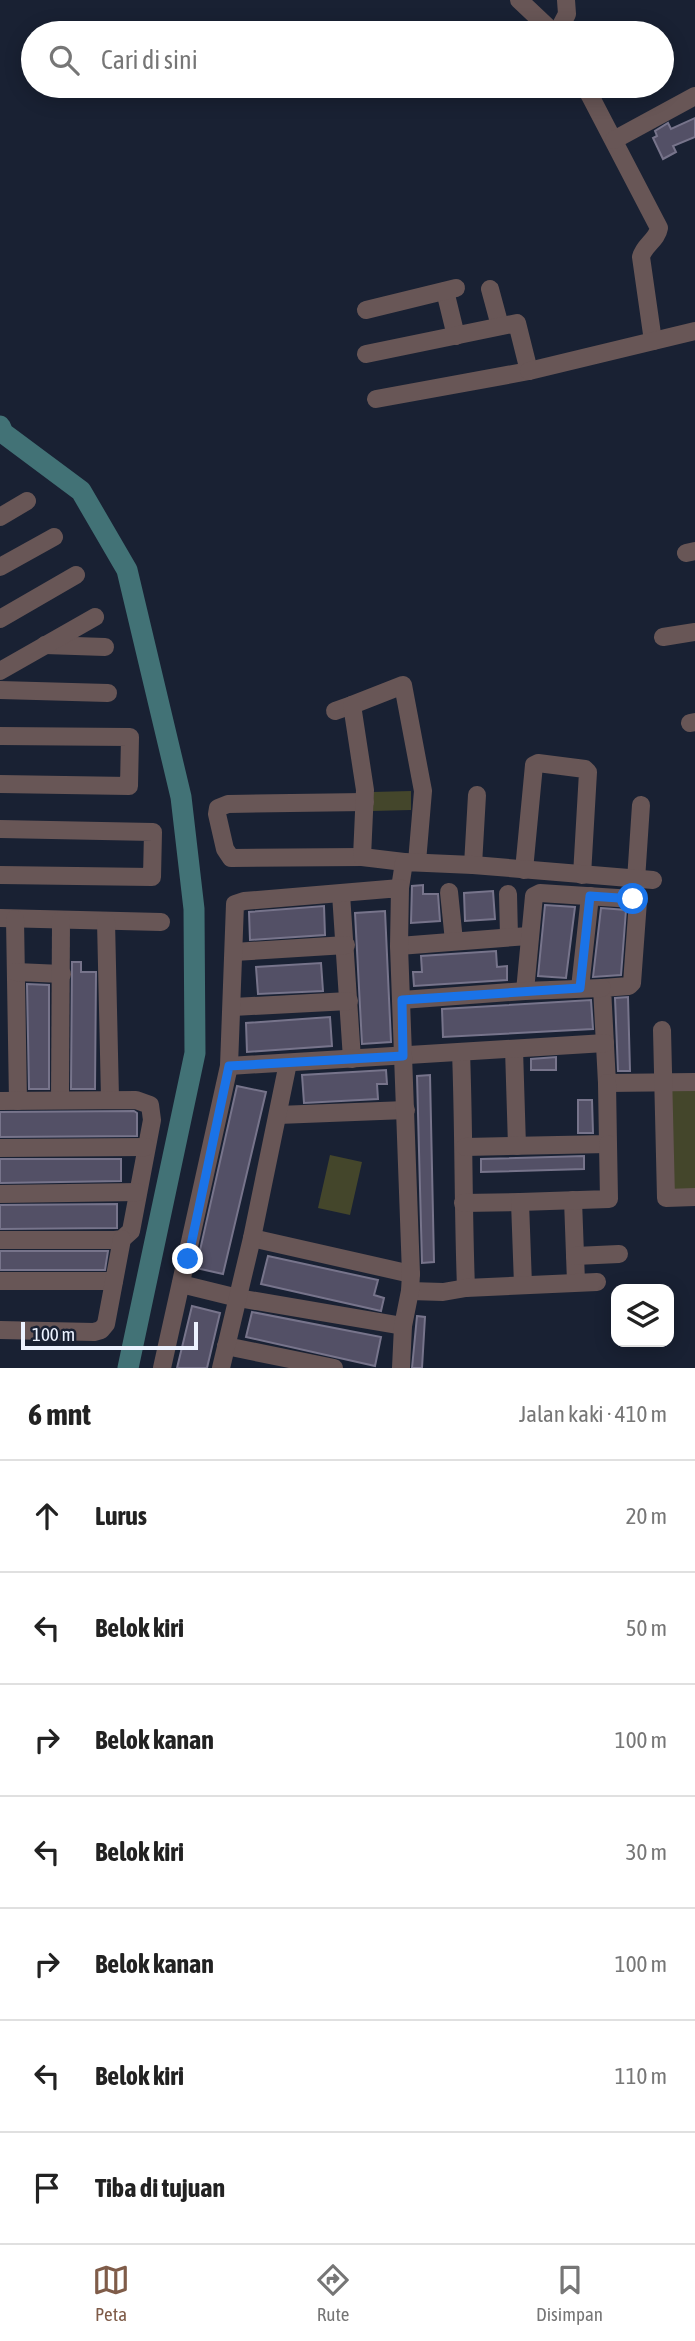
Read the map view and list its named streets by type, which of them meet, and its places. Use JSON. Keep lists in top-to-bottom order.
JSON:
{
  "scale_bar": "100 m",
  "page": {
    "search": "Cari di sini",
    "scale": "100 m",
    "heading": ["6 mnt", "Jalan kaki · 410 m"],
    "list": [
      ["Lurus", "20 m"],
      ["Belok kiri", "50 m"],
      ["Belok kanan", "100 m"],
      ["Belok kiri", "30 m"],
      ["Belok kanan", "100 m"],
      ["Belok kiri", "110 m"],
      "Tiba di tujuan"
    ],
    "nav": ["Peta", "Rute", "Disimpan"]
  }
}
